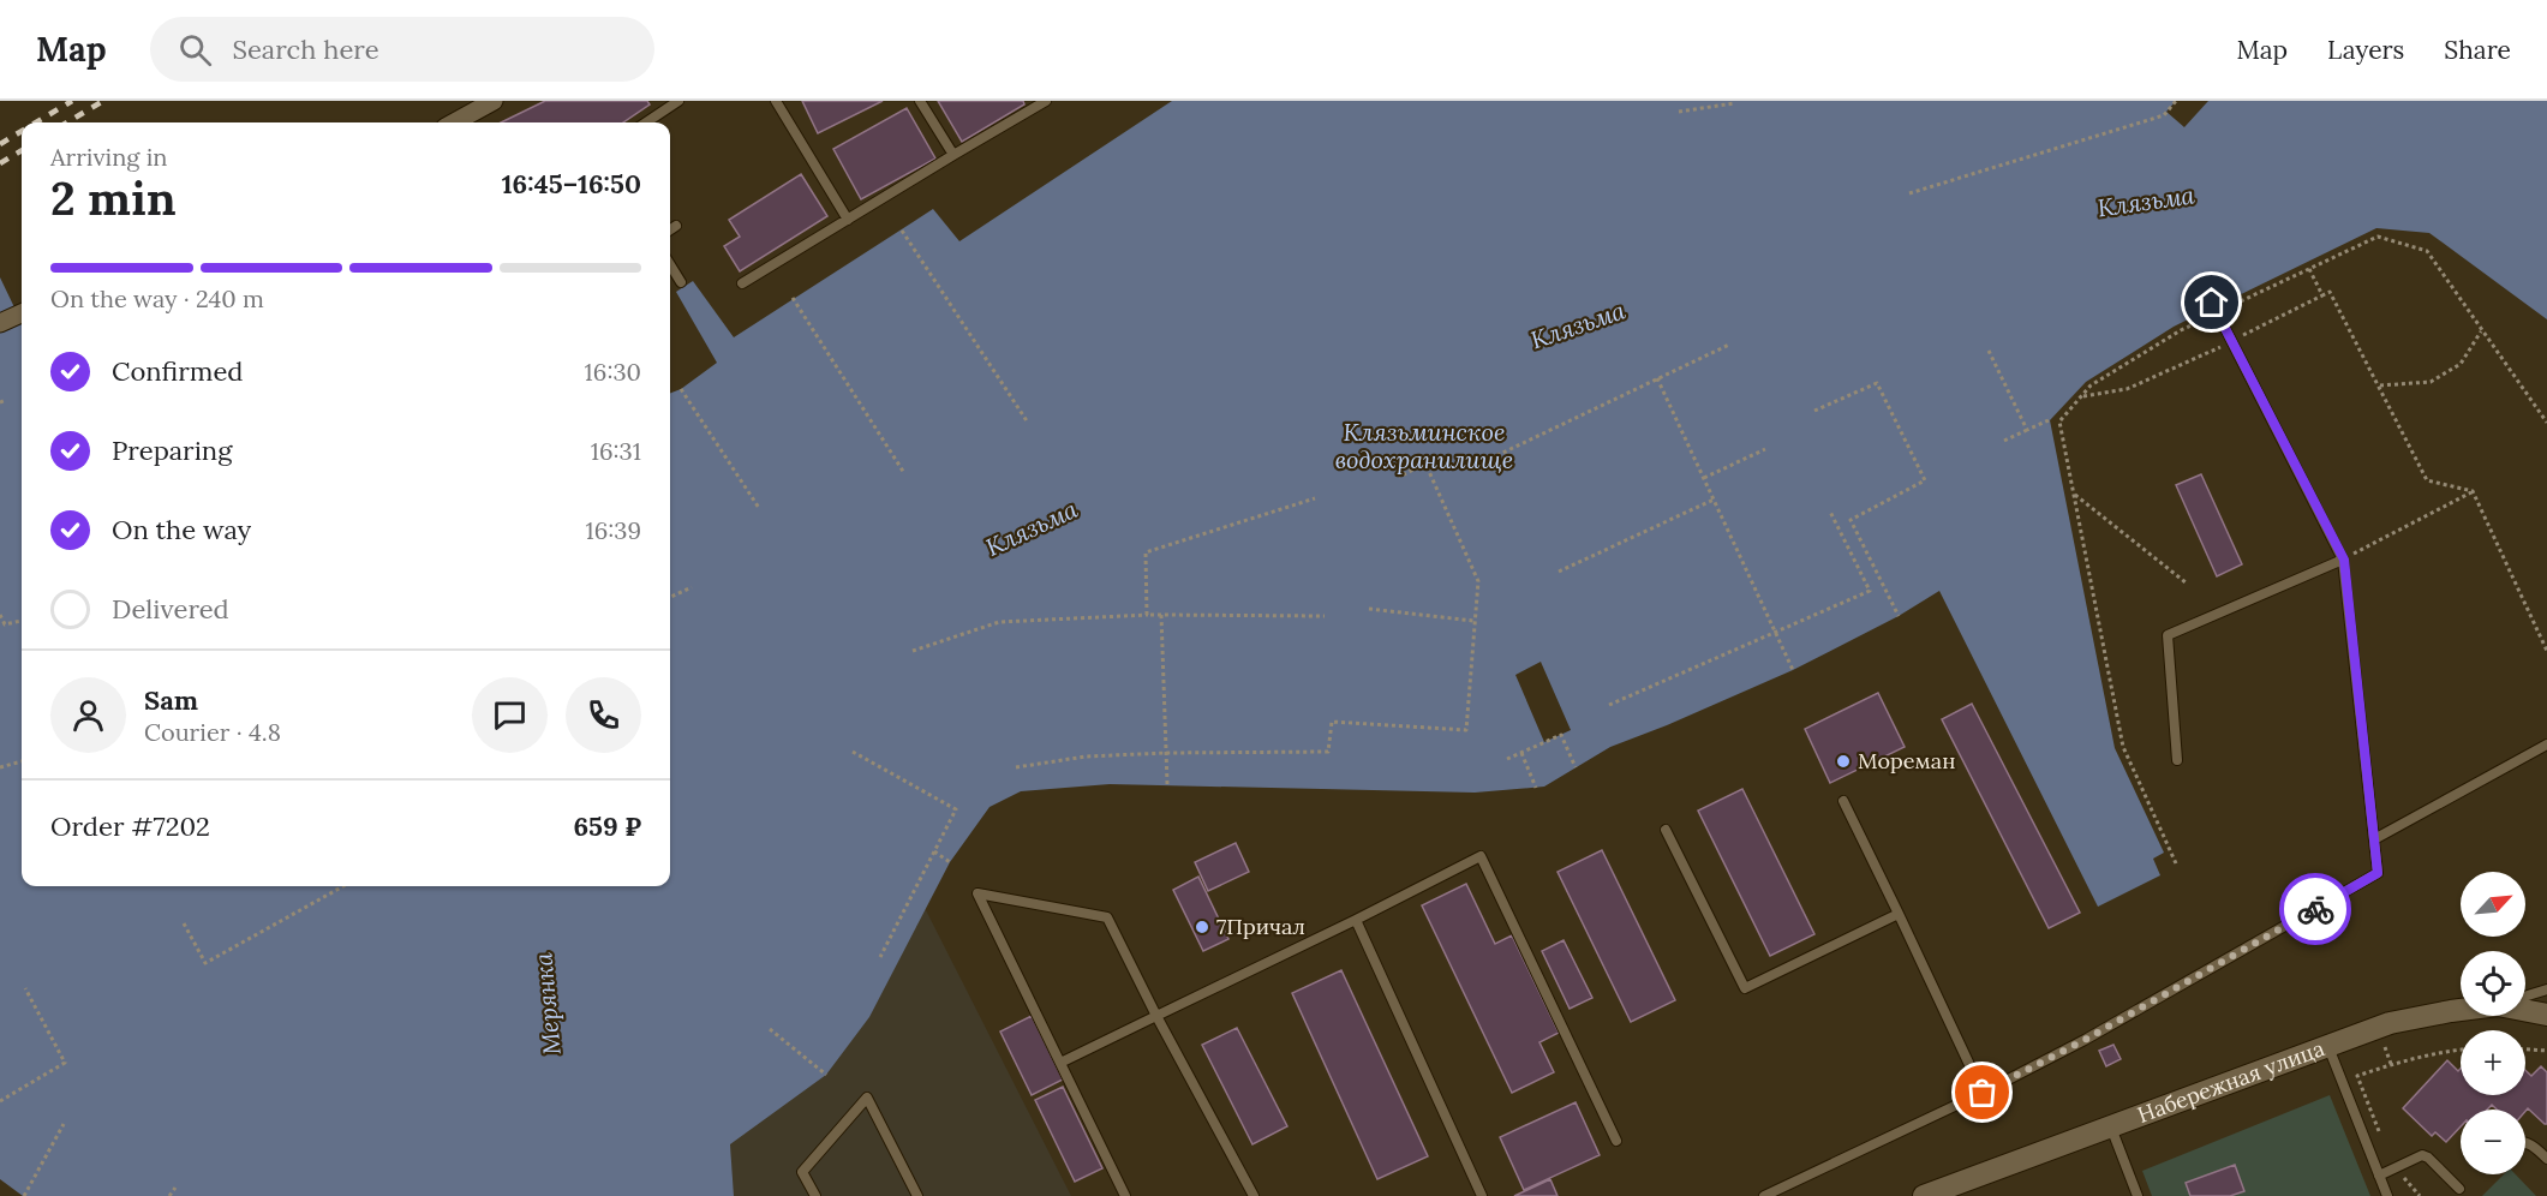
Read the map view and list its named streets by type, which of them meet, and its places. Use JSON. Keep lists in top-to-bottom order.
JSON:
{
  "streets": {
    "street": ["Набережная улица"]
  },
  "water": ["Клязьма", "Клязьминское водохранилище", "Мерянка"],
  "places": ["Мореман", "7Причал"],
  "north": "top right",
  "page": {
    "header": "Map",
    "search": "Search here",
    "nav": ["Map", "Layers", "Share"],
    "heading": ["2 min", "Arriving in", "16:45–16:50"],
    "panel": [
      "Sam",
      "Courier · 4.8",
      "Order #7202",
      "659 ₽"
    ],
    "bar": "On the way · 240 m",
    "list": [
      ["Confirmed", "16:30"],
      ["Preparing", "16:31"],
      ["On the way", "16:39"],
      "Delivered"
    ],
    "map_buttons": ["+", "−"]
  }
}
